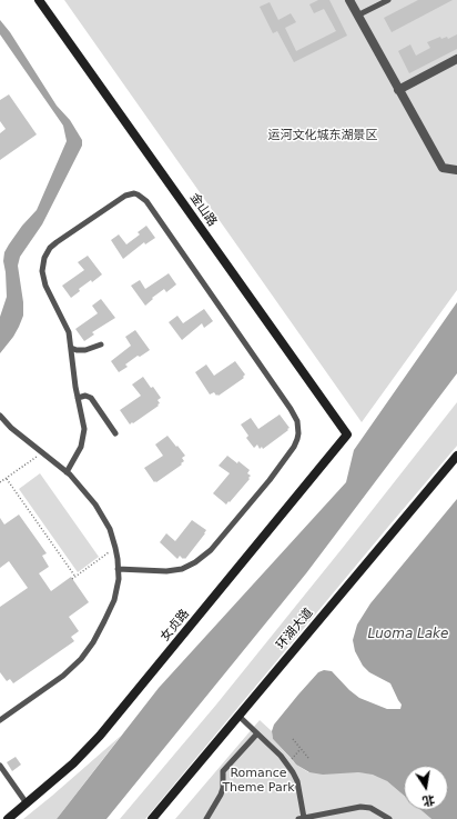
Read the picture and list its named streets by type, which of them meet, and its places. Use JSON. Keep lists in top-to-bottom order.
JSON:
{
  "streets": {
    "street": ["金山路", "女贞路", "环湖大道"]
  },
  "crossings": [
    ["金山路", "女贞路"]
  ],
  "water": ["Luoma Lake"],
  "parks": ["运河文化城东湖景区", "Romance Theme Park"],
  "north": "bottom"
}
